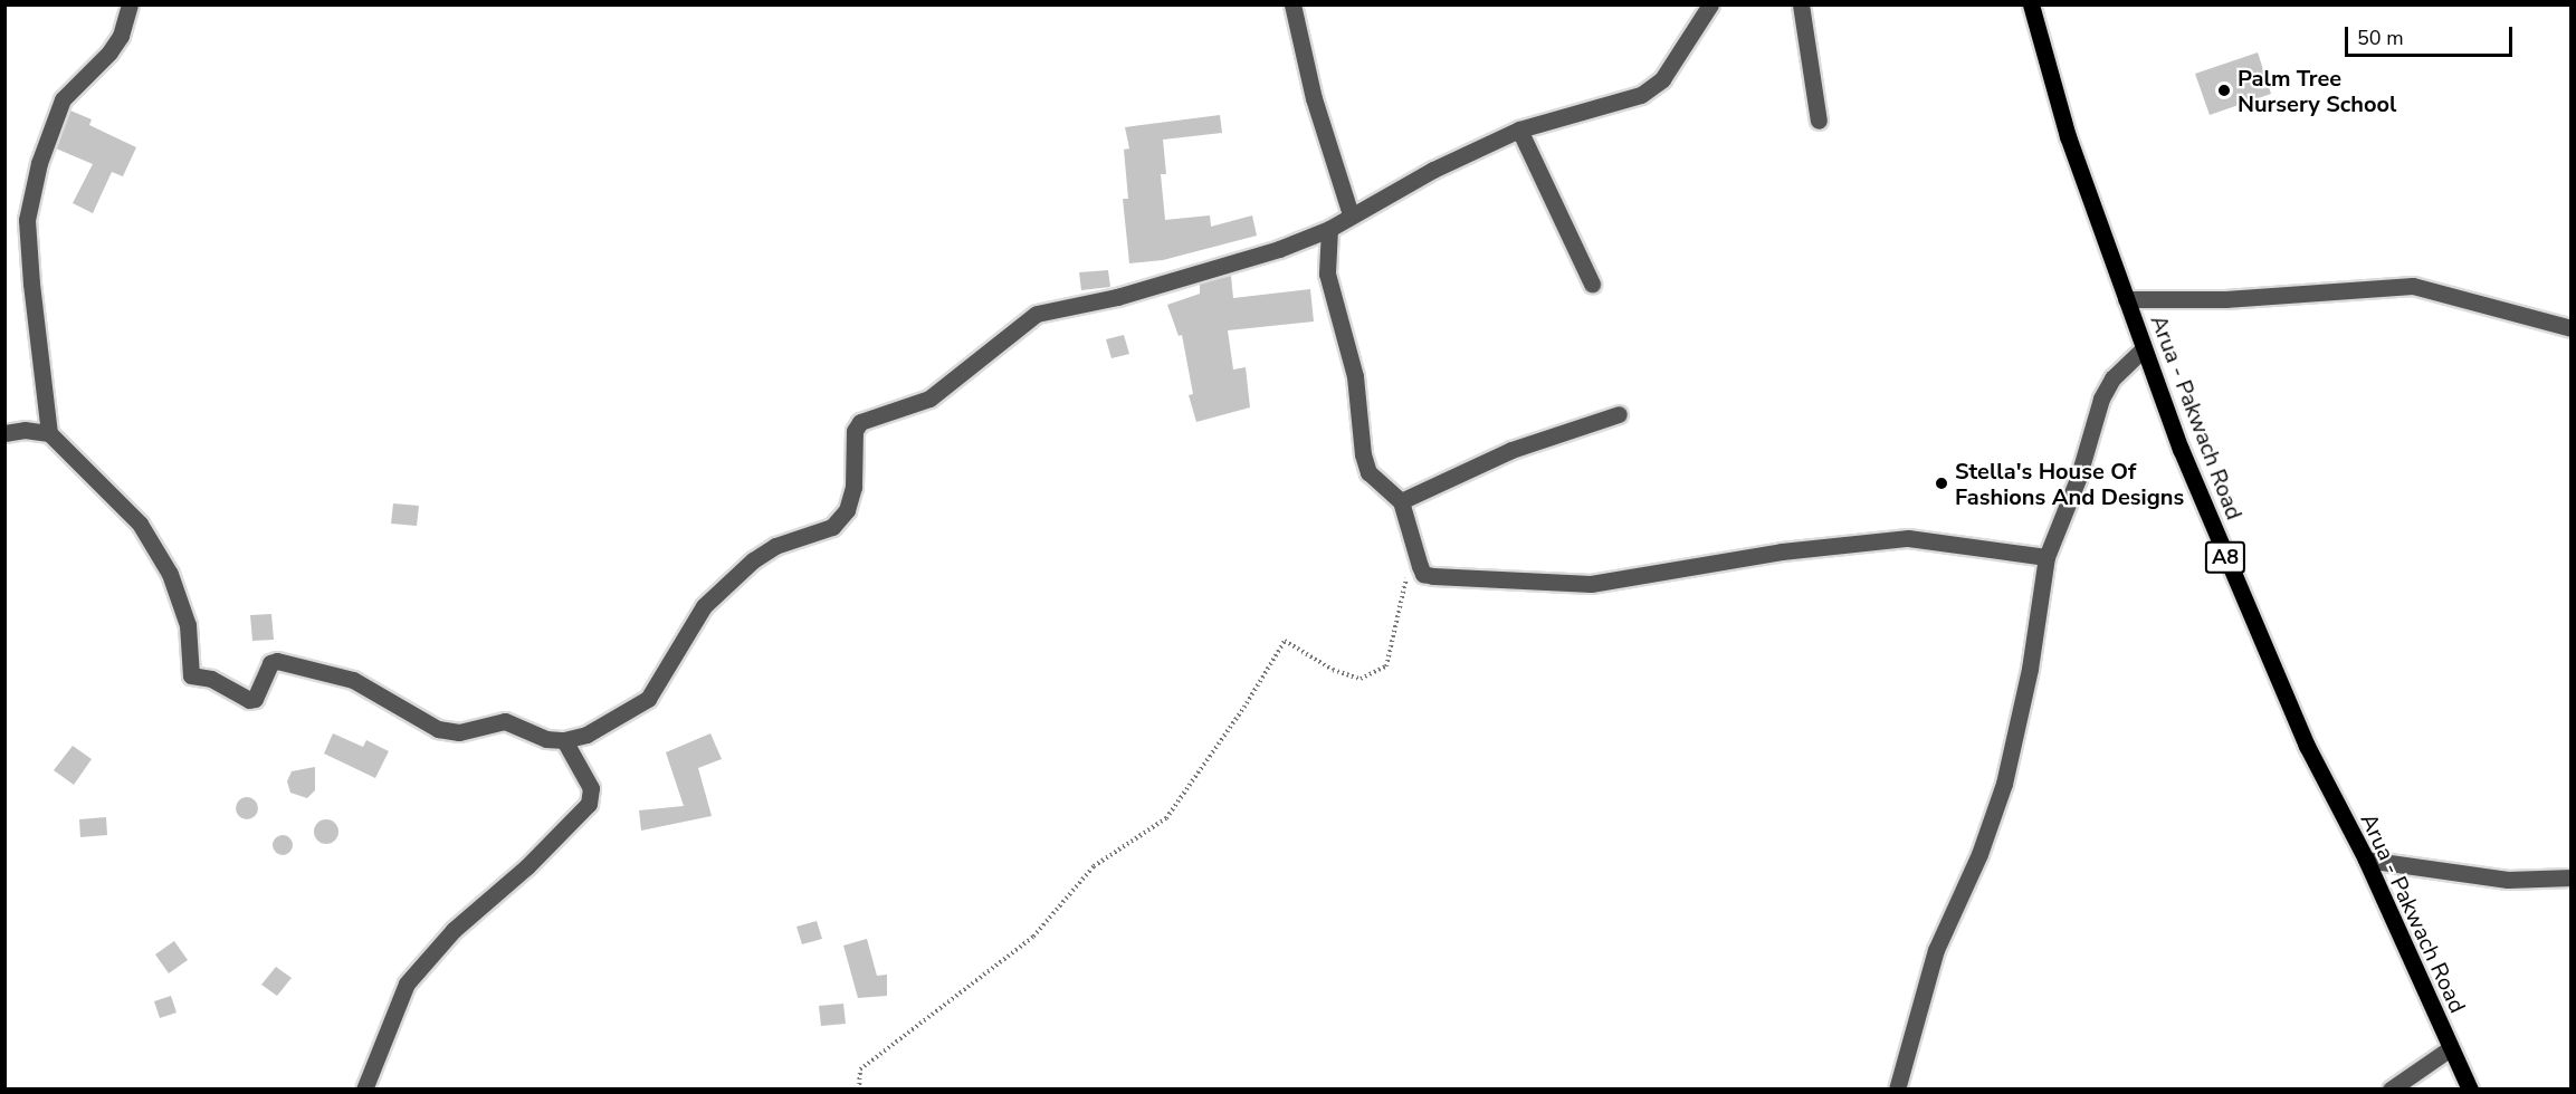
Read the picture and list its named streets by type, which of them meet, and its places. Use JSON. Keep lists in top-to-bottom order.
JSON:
{
  "streets": {
    "main road": ["Arua - Pakwach Road", "A8"]
  },
  "places": ["Palm Tree Nursery School", "Stella's House Of Fashions And Designs"],
  "scale_bar": "50 m"
}
